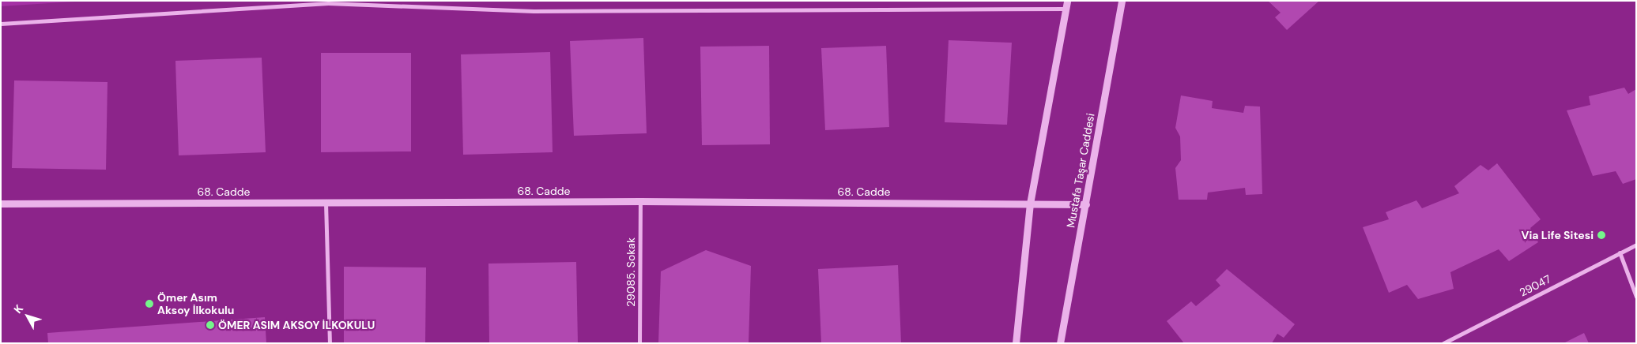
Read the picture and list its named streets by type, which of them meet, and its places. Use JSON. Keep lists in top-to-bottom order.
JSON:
{
  "streets": {
    "street": [
      "Mustafa Taşar Caddesi",
      "68. Cadde",
      "29085. Sokak",
      "29047"
    ]
  },
  "crossings": [
    ["Mustafa Taşar Caddesi", "68. Cadde"],
    ["68. Cadde", "29085. Sokak"]
  ],
  "places": ["Via Life Sitesi", "Ömer Asım Aksoy İlkokulu", "ÖMER ASIM AKSOY İLKOKULU"],
  "north": "top left"
}
